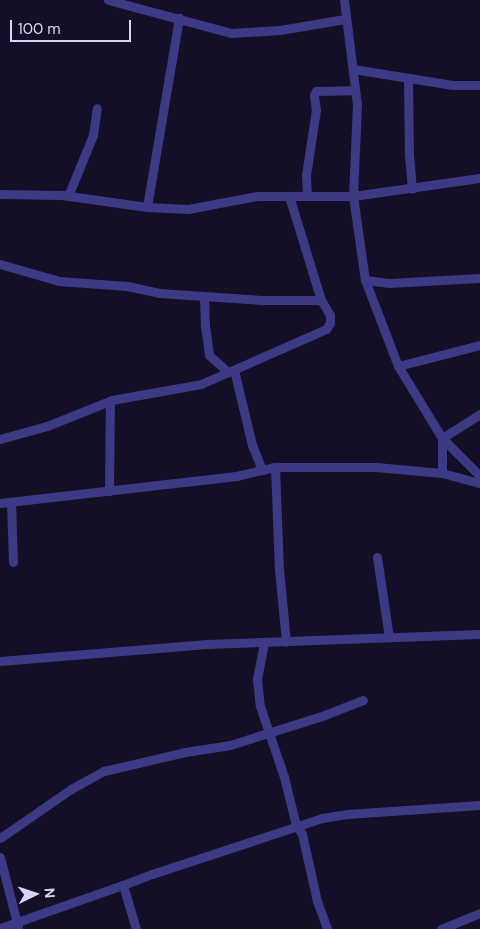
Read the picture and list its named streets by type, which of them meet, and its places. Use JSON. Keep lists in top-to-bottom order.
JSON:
{
  "scale_bar": "100 m",
  "north": "right"
}
